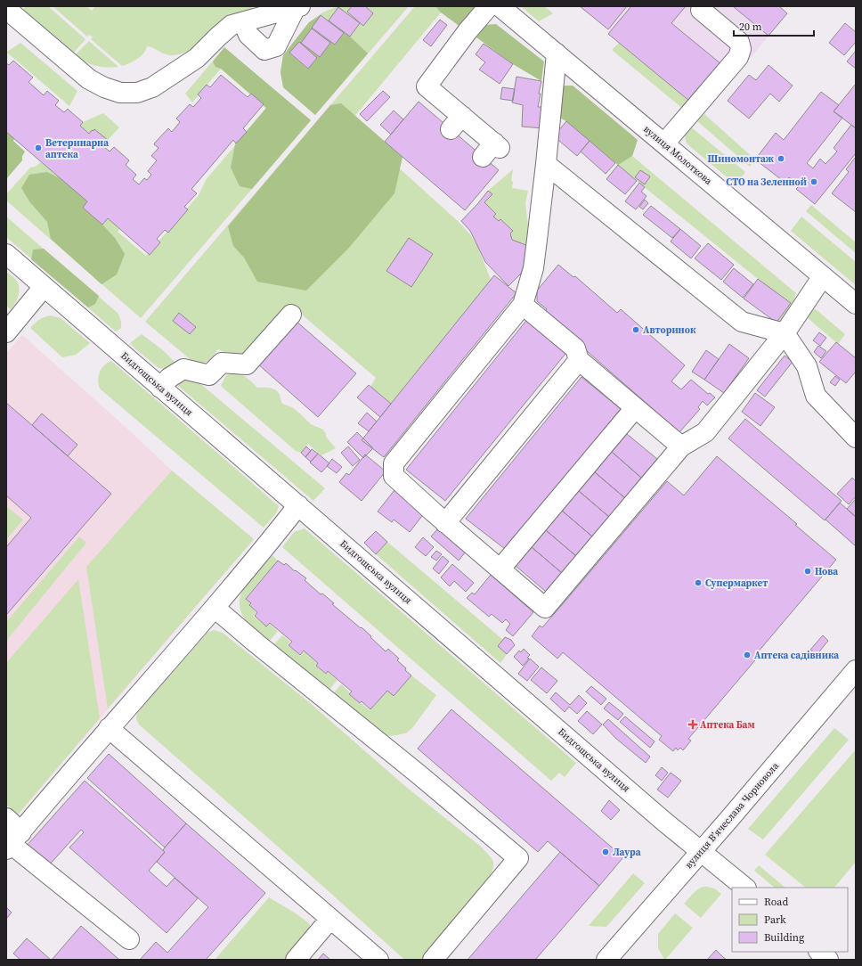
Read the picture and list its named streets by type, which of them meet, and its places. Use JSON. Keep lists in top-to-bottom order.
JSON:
{
  "streets": {
    "street": ["вулиця Молоткова", "Бидгощська вулиця", "вулиця Вʼячеслава Чорновола"]
  },
  "crossings": [
    ["Бидгощська вулиця", "вулиця Вʼячеслава Чорновола"]
  ],
  "places": {
    "other": [
      "Ветеринарна аптека",
      "Шиномонтаж",
      "СТО на Зеленной",
      "Авторинок",
      "Нова",
      "Супермаркет",
      "Аптека садівника",
      "Лаура"
    ],
    "health": ["Аптека Бам"]
  },
  "legend": ["Road", "Park", "Building"],
  "scale_bar": "20 m"
}
